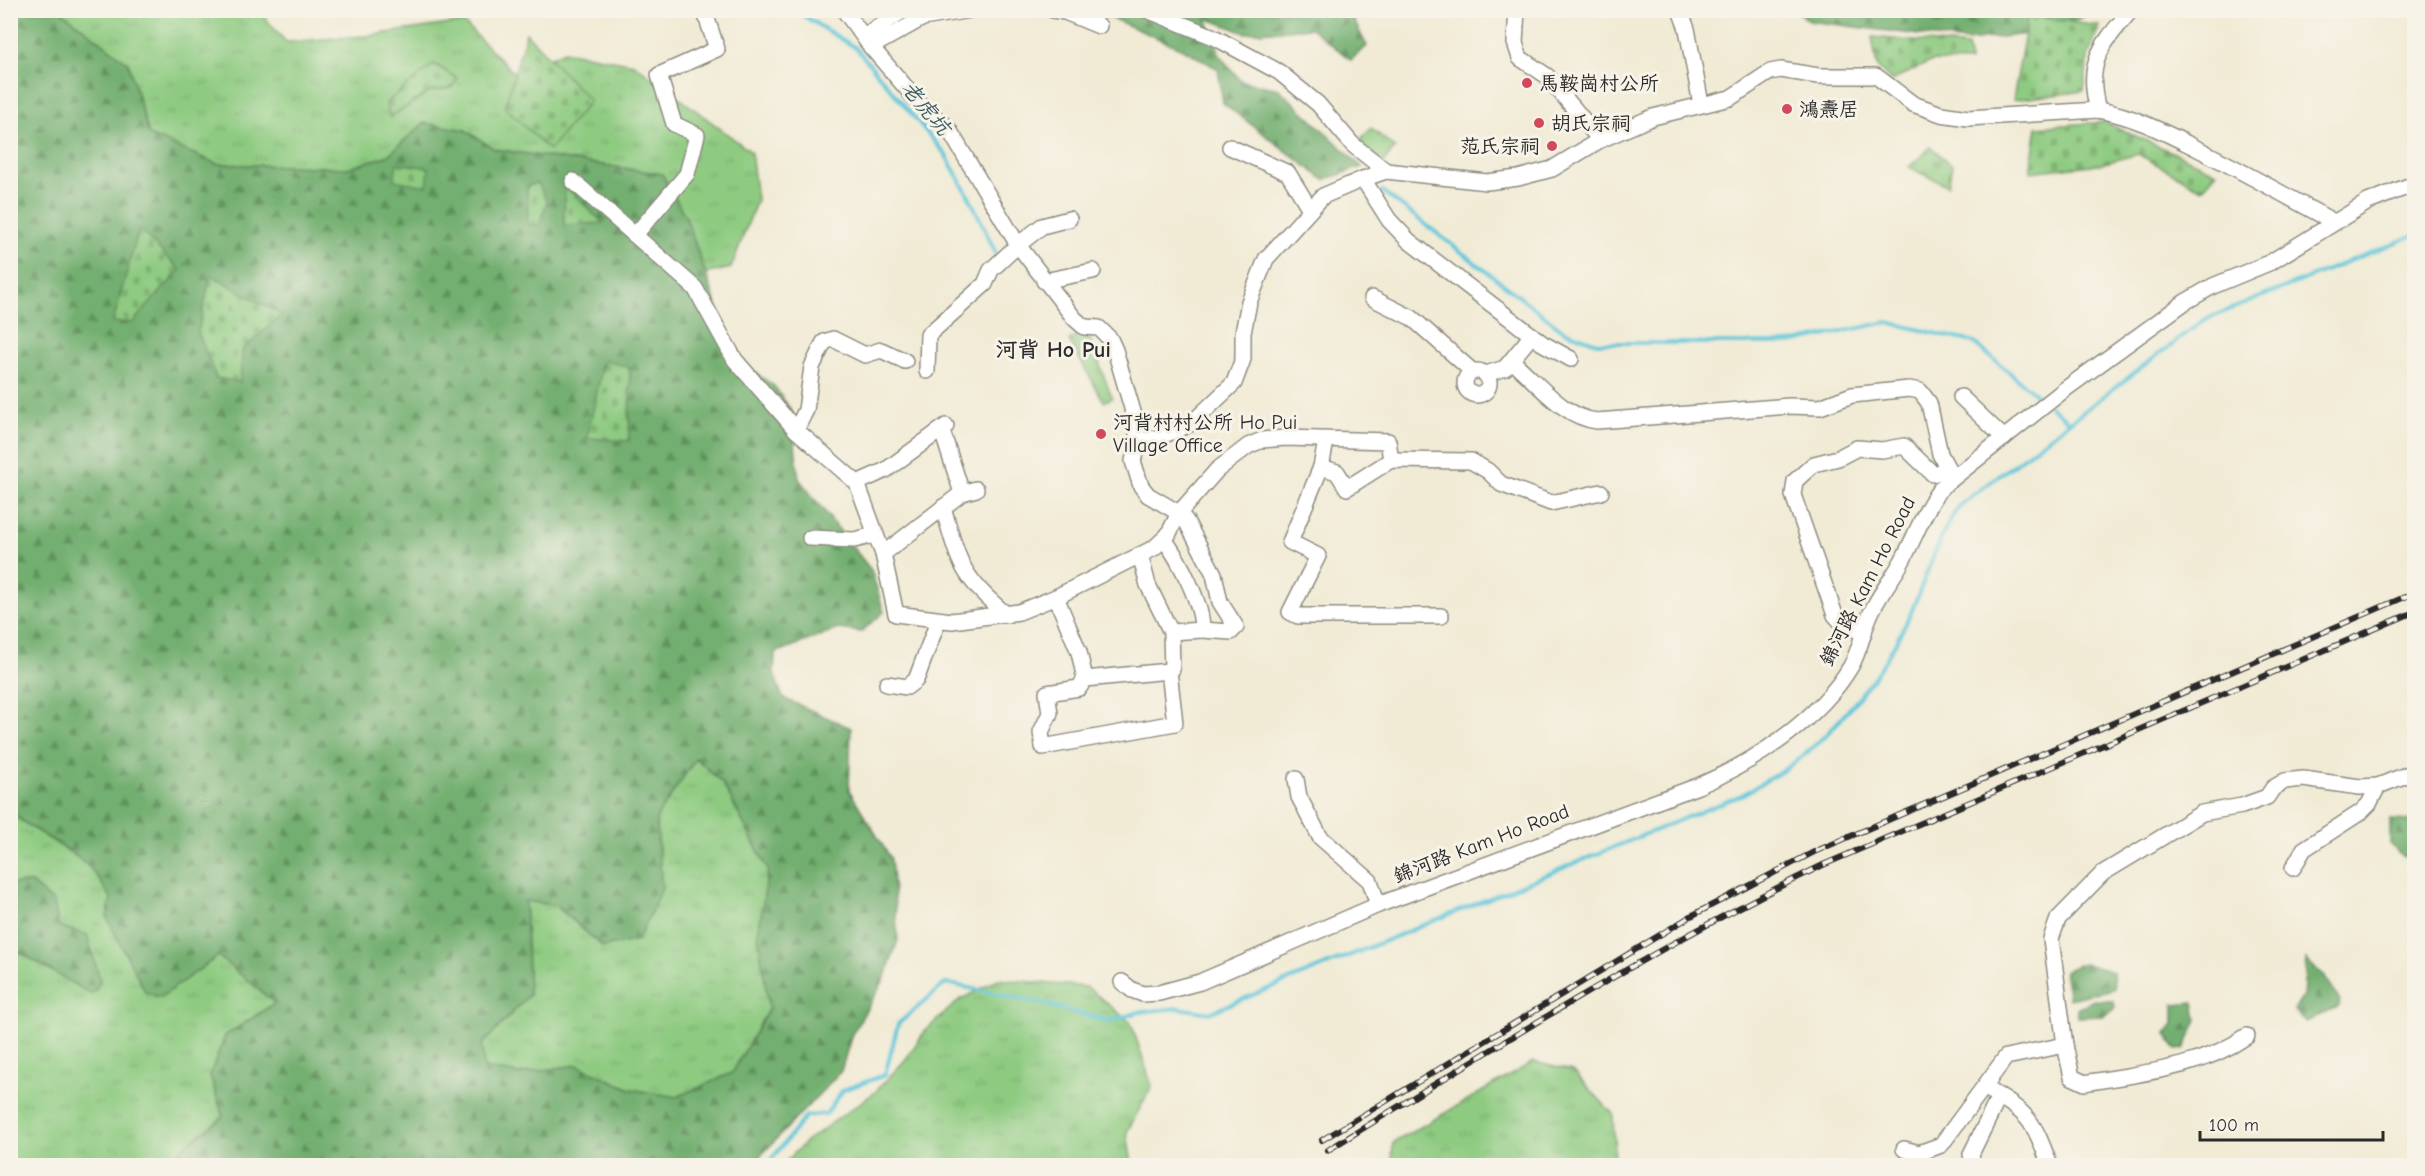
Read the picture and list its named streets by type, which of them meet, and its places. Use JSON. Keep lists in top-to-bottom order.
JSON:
{
  "streets": {
    "street": ["錦河路 Kam Ho Road"]
  },
  "districts": ["河背 Ho Pui"],
  "water": ["老虎坑"],
  "places": [
    "馬鞍崗村公所",
    "鴻燾居",
    "胡氏宗祠",
    "范氏宗祠",
    "河背村村公所 Ho Pui Village Office"
  ],
  "scale_bar": "100 m"
}
